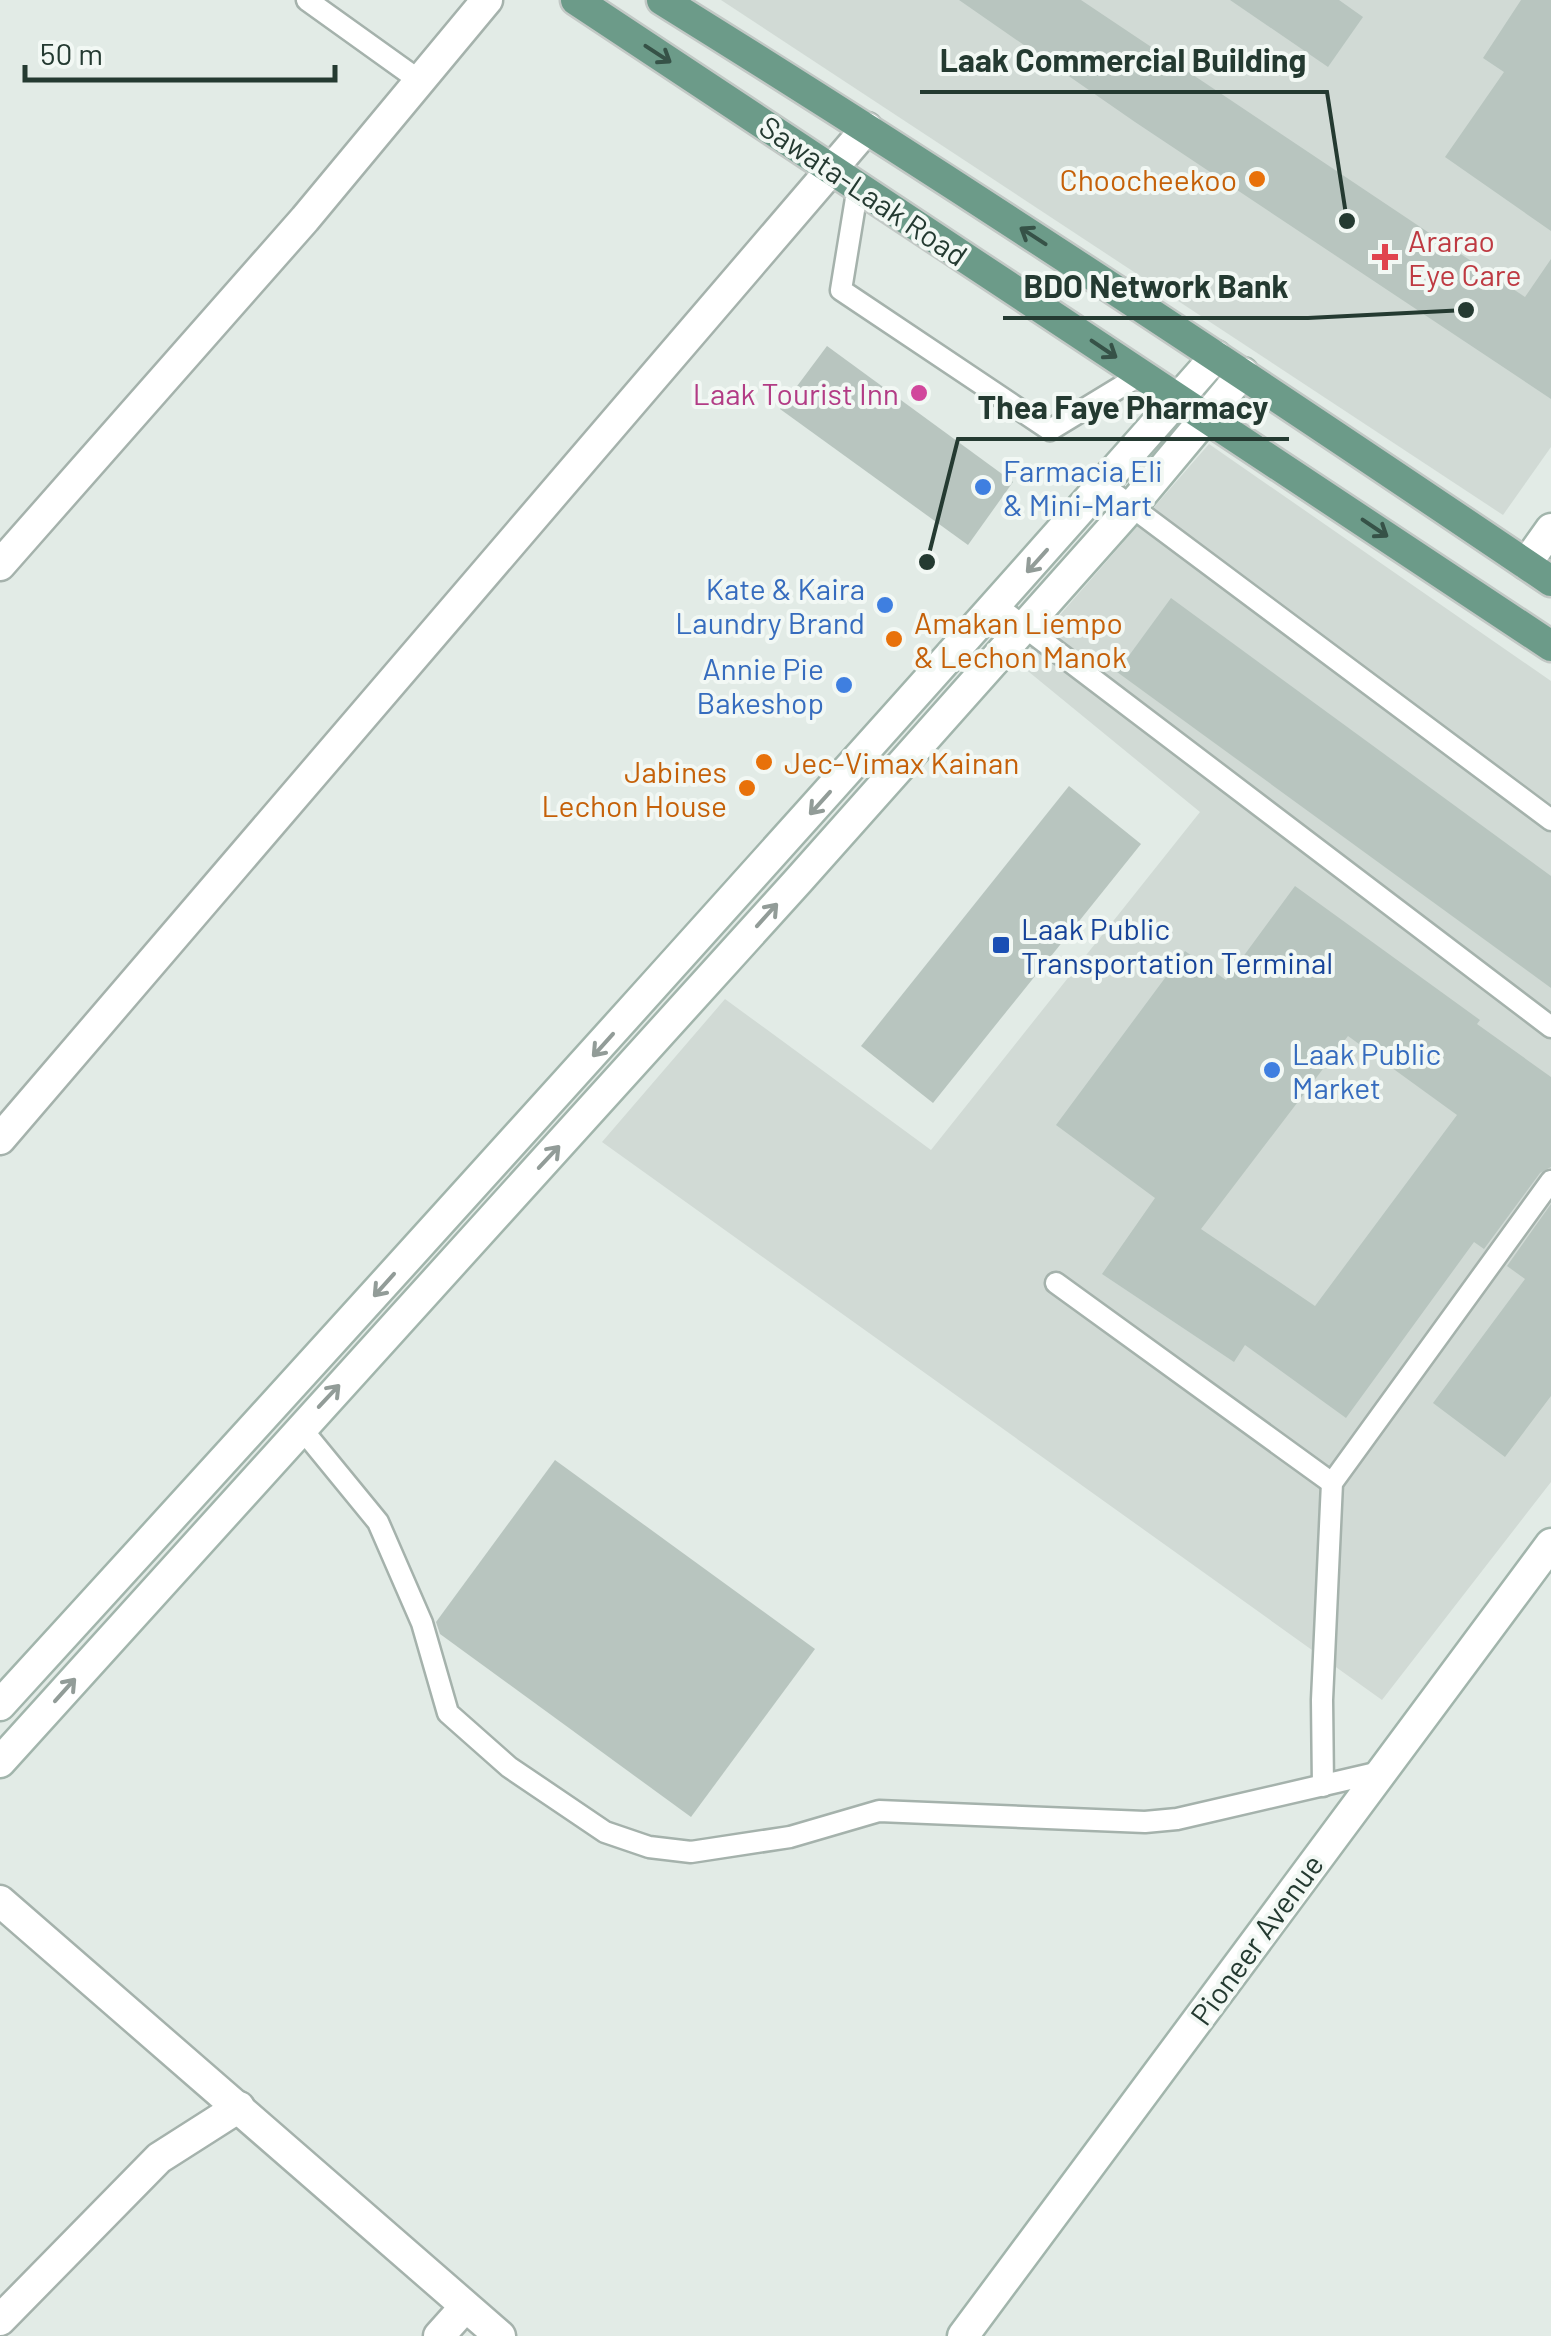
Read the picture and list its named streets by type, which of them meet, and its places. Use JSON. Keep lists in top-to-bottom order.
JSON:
{
  "streets": {
    "main road": ["Sawata-Laak Road"],
    "street": ["Pioneer Avenue"]
  },
  "places": {
    "other": [
      "Choocheekoo",
      "Laak Commercial Building",
      "BDO Network Bank",
      "Laak Tourist Inn",
      "Farmacia Eli & Mini-Mart",
      "Thea Faye Pharmacy",
      "Kate & Kaira Laundry Brand",
      "Amakan Liempo & Lechon Manok",
      "Annie Pie Bakeshop",
      "Jec-Vimax Kainan",
      "Jabines Lechon House",
      "Laak Public Market"
    ],
    "health": ["Ararao Eye Care"],
    "transit": ["Laak Public Transportation Terminal"]
  },
  "scale_bar": "50 m"
}
